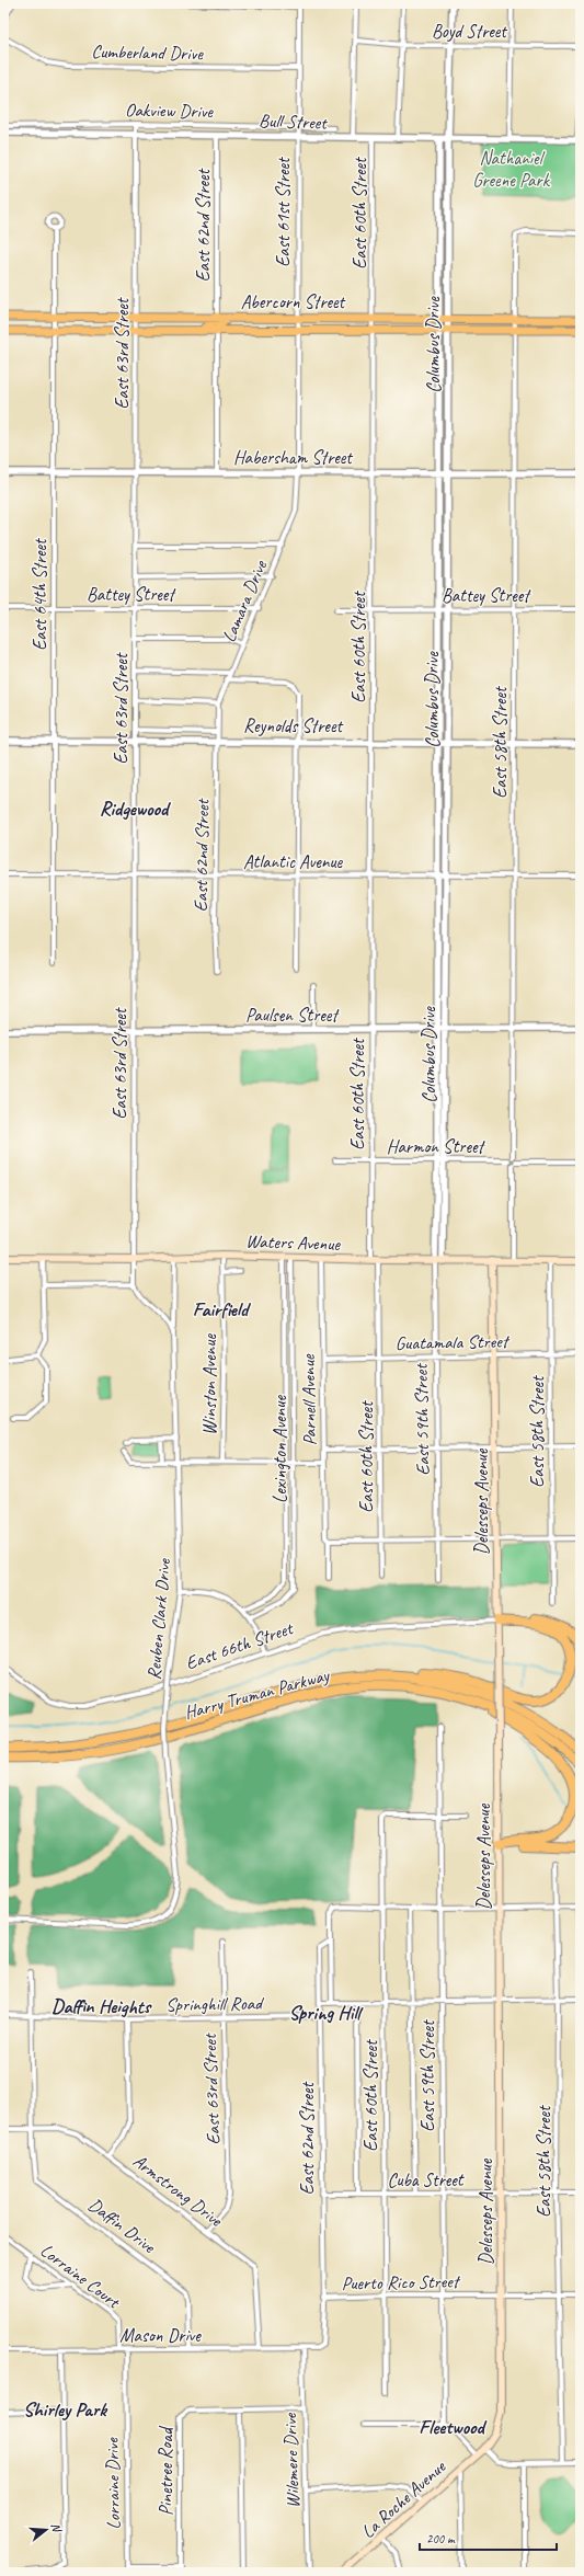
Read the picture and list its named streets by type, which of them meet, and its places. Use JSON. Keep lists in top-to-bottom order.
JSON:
{
  "streets": {
    "highway": ["Harry Truman Parkway"],
    "main road": [
      "Abercorn Street",
      "Waters Avenue",
      "Delesseps Avenue",
      "La Roche Avenue"
    ],
    "street": [
      "Boyd Street",
      "Cumberland Drive",
      "Oakview Drive",
      "Bull Street",
      "East 61st Street",
      "East 60th Street",
      "East 62nd Street",
      "Columbus Drive",
      "East 63rd Street",
      "Habersham Street",
      "Battey Street",
      "East 64th Street",
      "Lamara Drive",
      "Reynolds Street",
      "East 58th Street",
      "Atlantic Avenue",
      "Paulsen Street",
      "Harmon Street",
      "Guatamala Street",
      "Winston Avenue",
      "Parnell Avenue",
      "East 59th Street",
      "Lexington Avenue",
      "Reuben Clark Drive",
      "East 66th Street",
      "Springhill Road",
      "Cuba Street",
      "Armstrong Drive",
      "Daffin Drive",
      "Lorraine Court",
      "Puerto Rico Street",
      "Mason Drive",
      "Wilemere Drive",
      "Pinetree Road",
      "Lorraine Drive"
    ]
  },
  "crossings": [
    ["Boyd Street", "Columbus Drive"],
    ["Cumberland Drive", "East 61st Street"],
    ["Oakview Drive", "East 61st Street"],
    ["Oakview Drive", "East 63rd Street"],
    ["Bull Street", "East 61st Street"],
    ["Bull Street", "East 60th Street"],
    ["Bull Street", "East 62nd Street"],
    ["Bull Street", "Columbus Drive"],
    ["Bull Street", "East 63rd Street"],
    ["East 61st Street", "Abercorn Street"],
    ["East 61st Street", "Habersham Street"],
    ["East 61st Street", "Lamara Drive"],
    ["East 60th Street", "Abercorn Street"],
    ["East 60th Street", "Habersham Street"],
    ["East 60th Street", "Battey Street"],
    ["East 60th Street", "Reynolds Street"],
    ["East 60th Street", "Atlantic Avenue"],
    ["East 60th Street", "Paulsen Street"],
    ["East 60th Street", "Harmon Street"],
    ["East 60th Street", "Waters Avenue"],
    ["East 60th Street", "Guatamala Street"],
    ["East 60th Street", "East 59th Street"],
    ["East 60th Street", "Cuba Street"],
    ["East 60th Street", "Puerto Rico Street"],
    ["East 62nd Street", "Abercorn Street"],
    ["East 62nd Street", "Lamara Drive"],
    ["East 62nd Street", "Reynolds Street"],
    ["East 62nd Street", "Atlantic Avenue"],
    ["East 62nd Street", "Springhill Road"],
    ["East 62nd Street", "Cuba Street"],
    ["East 62nd Street", "Puerto Rico Street"],
    ["East 62nd Street", "Mason Drive"],
    ["Abercorn Street", "Columbus Drive"],
    ["Abercorn Street", "East 63rd Street"],
    ["Abercorn Street", "East 64th Street"],
    ["Abercorn Street", "East 58th Street"],
    ["Columbus Drive", "Habersham Street"],
    ["Columbus Drive", "Battey Street"],
    ["Columbus Drive", "Reynolds Street"],
    ["Columbus Drive", "Atlantic Avenue"],
    ["Columbus Drive", "Paulsen Street"],
    ["Columbus Drive", "Harmon Street"],
    ["Columbus Drive", "Waters Avenue"],
    ["Columbus Drive", "East 59th Street"],
    ["East 63rd Street", "Habersham Street"],
    ["East 63rd Street", "Battey Street"],
    ["East 63rd Street", "Reynolds Street"],
    ["East 63rd Street", "Atlantic Avenue"],
    ["East 63rd Street", "Paulsen Street"],
    ["East 63rd Street", "Waters Avenue"],
    ["East 63rd Street", "Springhill Road"],
    ["East 63rd Street", "Armstrong Drive"],
    ["Habersham Street", "East 64th Street"],
    ["Habersham Street", "Lamara Drive"],
    ["Habersham Street", "East 58th Street"],
    ["Battey Street", "East 64th Street"],
    ["Battey Street", "Lamara Drive"],
    ["Battey Street", "East 58th Street"],
    ["East 64th Street", "Reynolds Street"],
    ["East 64th Street", "Atlantic Avenue"],
    ["Lamara Drive", "Reynolds Street"],
    ["Reynolds Street", "East 58th Street"],
    ["East 58th Street", "Atlantic Avenue"],
    ["East 58th Street", "Paulsen Street"],
    ["East 58th Street", "Harmon Street"],
    ["East 58th Street", "Waters Avenue"],
    ["East 58th Street", "Guatamala Street"],
    ["East 58th Street", "Cuba Street"],
    ["East 58th Street", "Puerto Rico Street"],
    ["Waters Avenue", "Winston Avenue"],
    ["Waters Avenue", "Parnell Avenue"],
    ["Waters Avenue", "East 59th Street"],
    ["Waters Avenue", "Lexington Avenue"],
    ["Waters Avenue", "Delesseps Avenue"],
    ["Waters Avenue", "Reuben Clark Drive"],
    ["Guatamala Street", "Parnell Avenue"],
    ["Guatamala Street", "East 59th Street"],
    ["Guatamala Street", "Delesseps Avenue"],
    ["East 59th Street", "Cuba Street"],
    ["East 59th Street", "Puerto Rico Street"],
    ["Delesseps Avenue", "East 66th Street"],
    ["Delesseps Avenue", "Cuba Street"],
    ["Delesseps Avenue", "Puerto Rico Street"],
    ["Delesseps Avenue", "La Roche Avenue"],
    ["Armstrong Drive", "Daffin Drive"],
    ["Armstrong Drive", "Mason Drive"],
    ["Daffin Drive", "Mason Drive"],
    ["Lorraine Court", "Mason Drive"],
    ["Mason Drive", "Wilemere Drive"],
    ["Mason Drive", "Lorraine Drive"],
    ["Wilemere Drive", "Pinetree Road"],
    ["Pinetree Road", "Lorraine Drive"]
  ],
  "districts": [
    "Ridgewood",
    "Fairfield",
    "Daffin Heights",
    "Spring Hill",
    "Shirley Park",
    "Fleetwood"
  ],
  "parks": ["Nathaniel Greene Park"],
  "scale_bar": "200 m",
  "north": "right"
}
